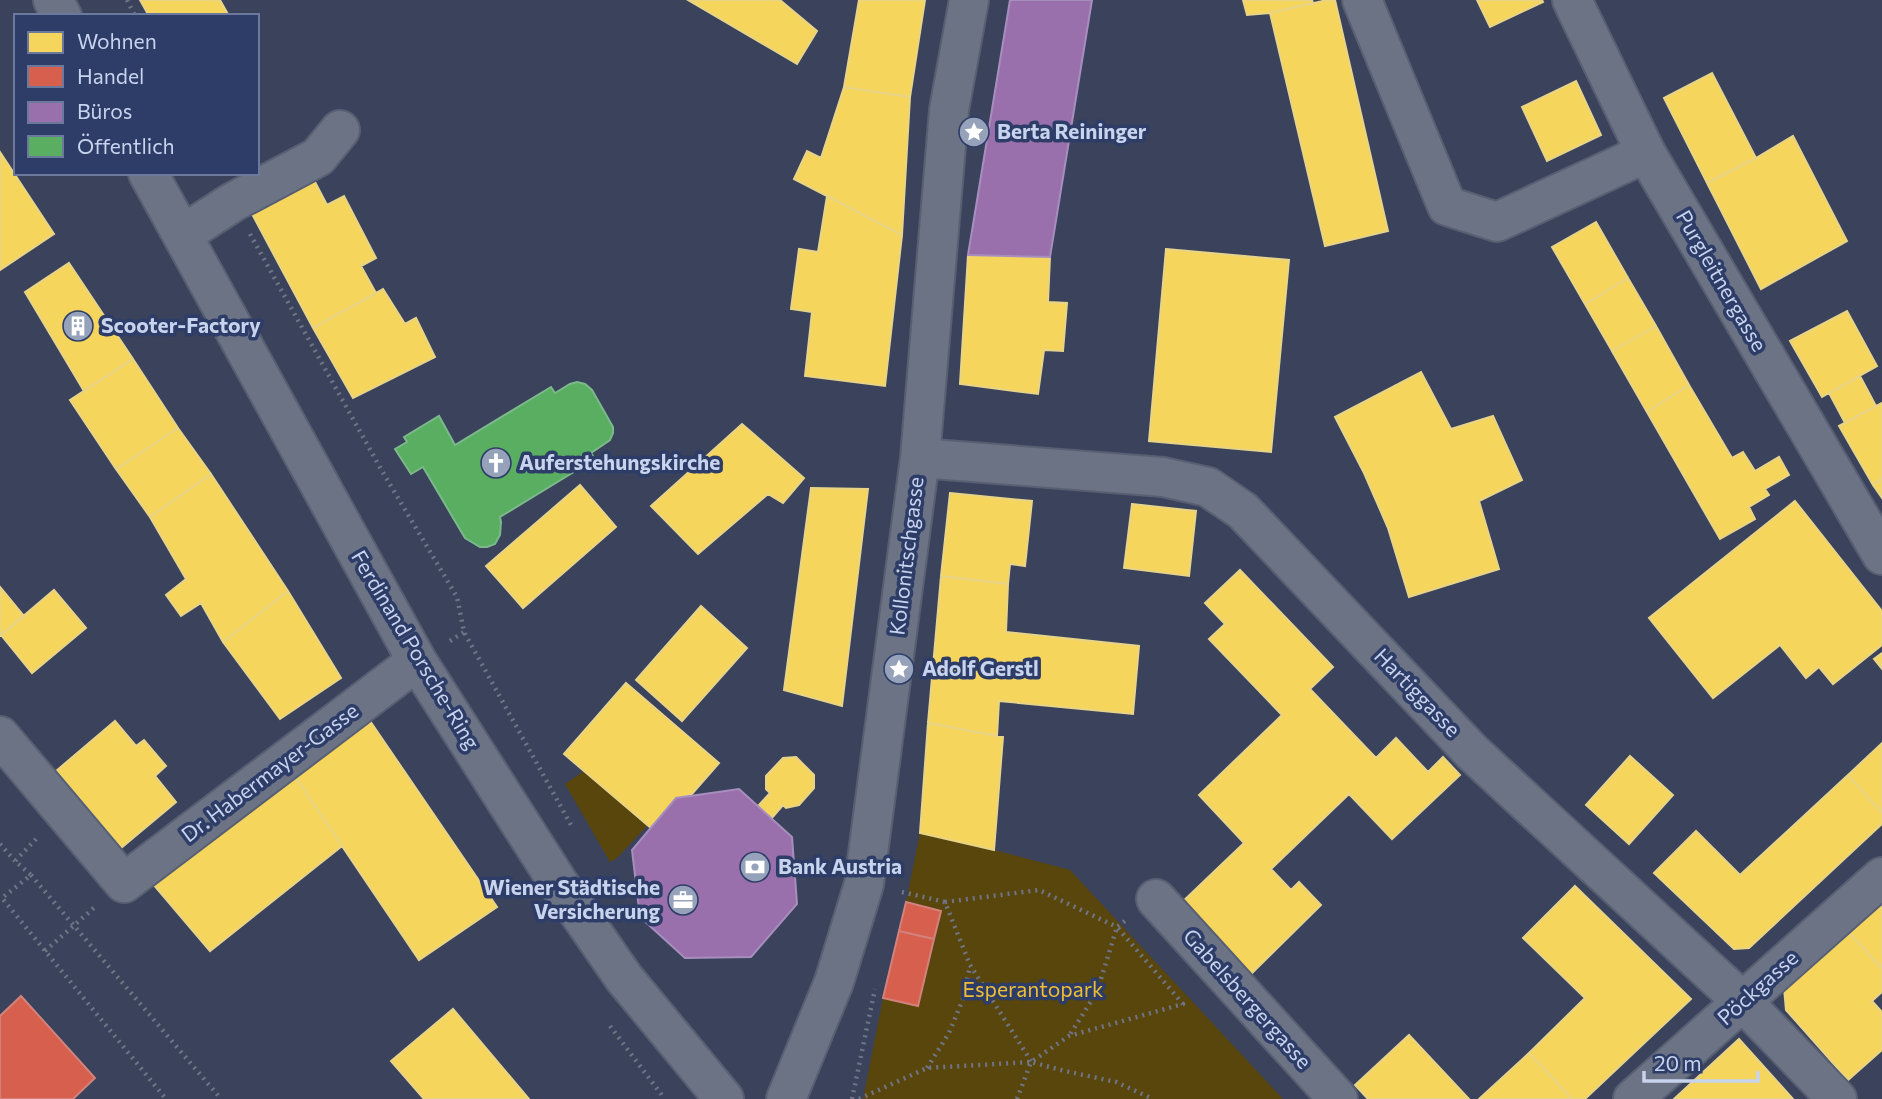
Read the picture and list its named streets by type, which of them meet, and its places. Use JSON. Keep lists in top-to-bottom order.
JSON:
{
  "streets": {
    "street": [
      "Purgleitnergasse",
      "Kollonitschgasse",
      "Ferdinand Porsche-Ring",
      "Hartiggasse",
      "Dr. Habermayer-Gasse",
      "Pöckgasse",
      "Gabelsbergergasse"
    ]
  },
  "crossings": [
    ["Kollonitschgasse", "Hartiggasse"],
    ["Ferdinand Porsche-Ring", "Dr. Habermayer-Gasse"],
    ["Hartiggasse", "Pöckgasse"]
  ],
  "parks": ["Esperantopark"],
  "places": {
    "place": ["Berta Reininger", "Adolf Gerstl"],
    "building": ["Scooter-Factory"],
    "church": ["Auferstehungskirche"],
    "bank": ["Bank Austria"],
    "office": ["Wiener Städtische Versicherung"]
  },
  "legend": [
    "Wohnen",
    "Handel",
    "Büros",
    "Öffentlich"
  ],
  "scale_bar": "20 m"
}
